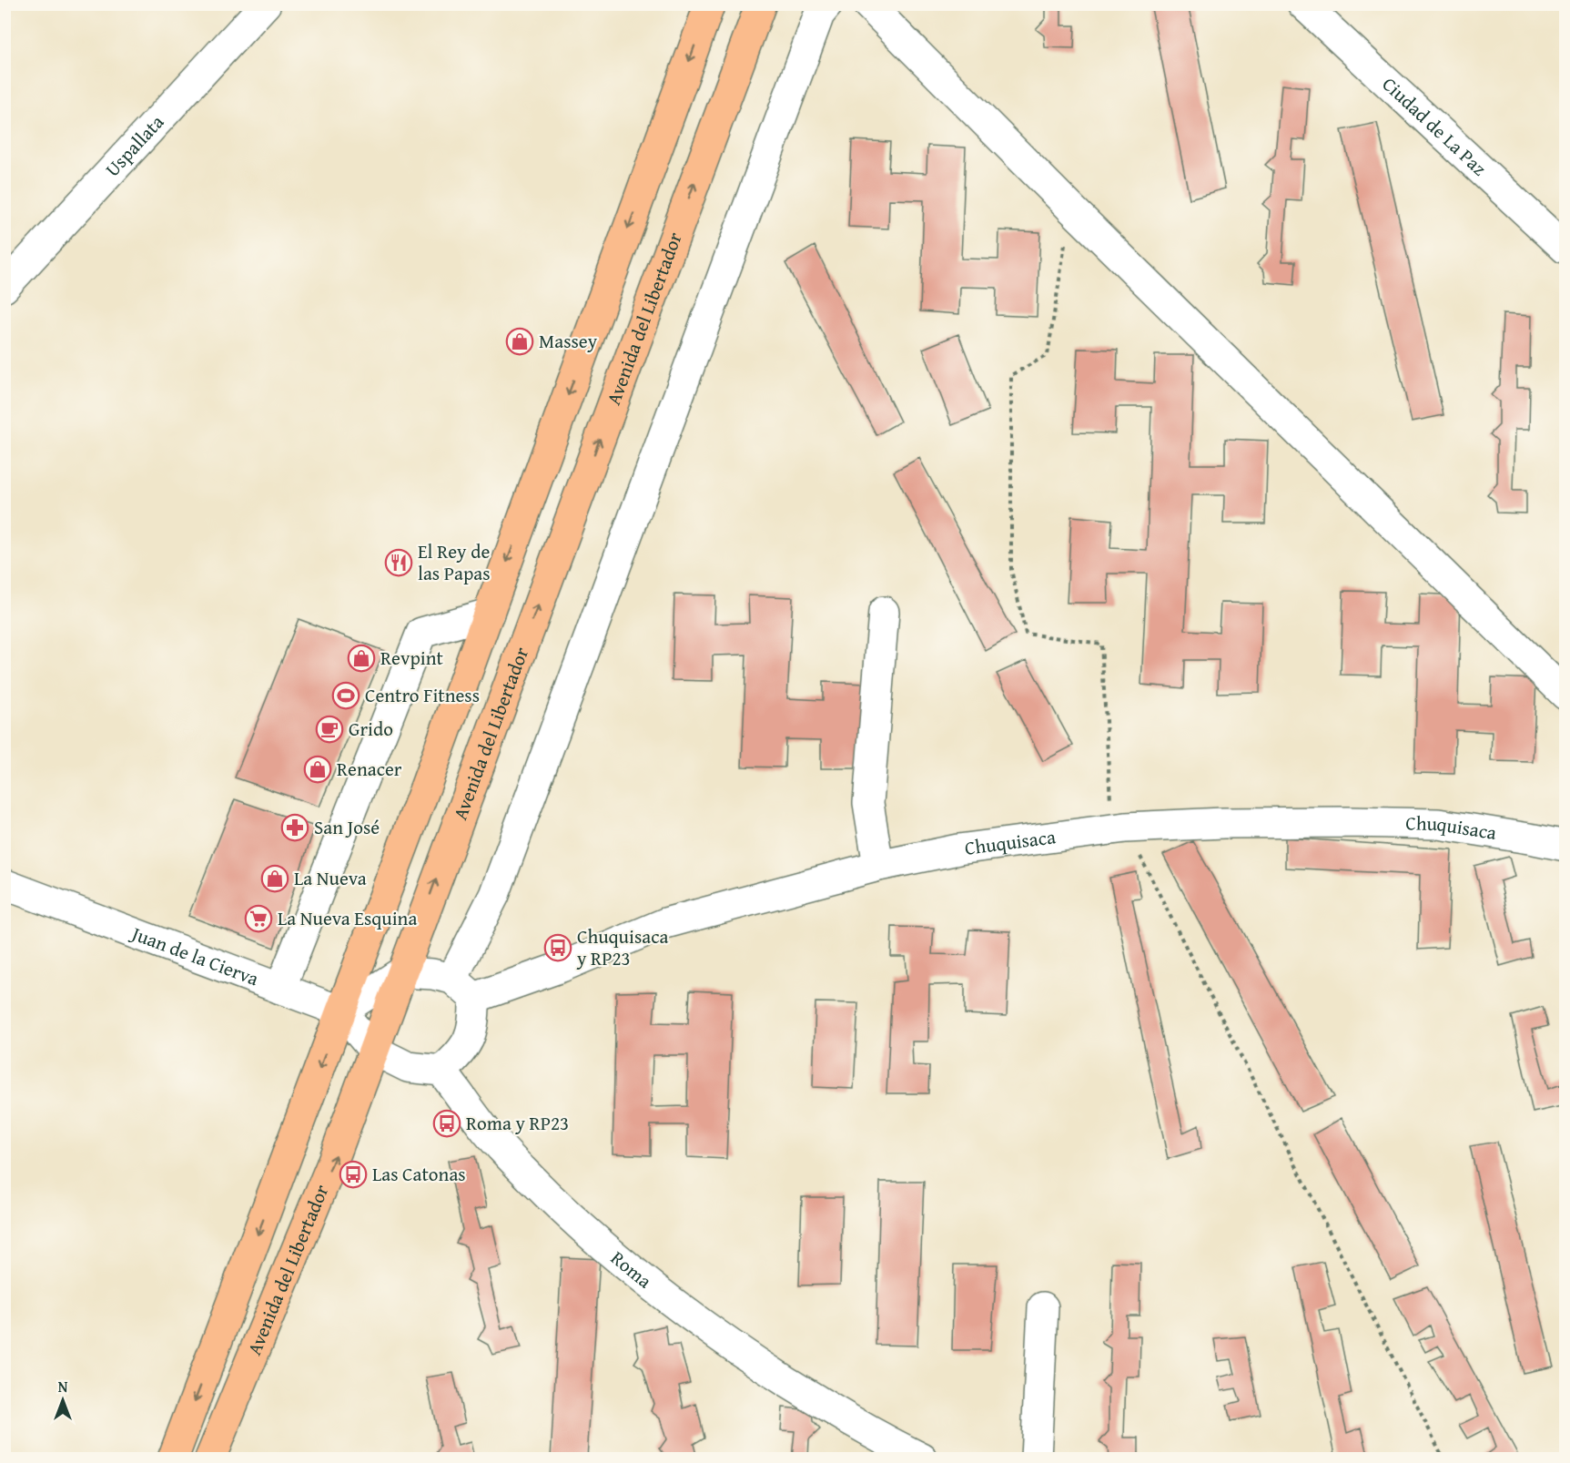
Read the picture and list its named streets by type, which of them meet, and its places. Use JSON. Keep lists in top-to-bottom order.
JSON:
{
  "streets": {
    "main road": ["Avenida del Libertador"],
    "street": [
      "Ciudad de La Paz",
      "Uspallata",
      "Chuquisaca",
      "Juan de la Cierva",
      "Roma"
    ]
  },
  "crossings": [
    ["Avenida del Libertador", "Chuquisaca"],
    ["Avenida del Libertador", "Juan de la Cierva"],
    ["Avenida del Libertador", "Roma"],
    ["Chuquisaca", "Juan de la Cierva"],
    ["Chuquisaca", "Roma"],
    ["Juan de la Cierva", "Roma"]
  ],
  "places": {
    "shop": [
      "Massey",
      "Revpint",
      "Renacer",
      "La Nueva"
    ],
    "restaurant": ["El Rey de las Papas"],
    "sports": ["Centro Fitness"],
    "cafe": ["Grido"],
    "pharmacy": ["San José"],
    "supermarket": ["La Nueva Esquina"],
    "bus stop": ["Chuquisaca y RP23", "Roma y RP23", "Las Catonas"]
  },
  "north": "top"
}
